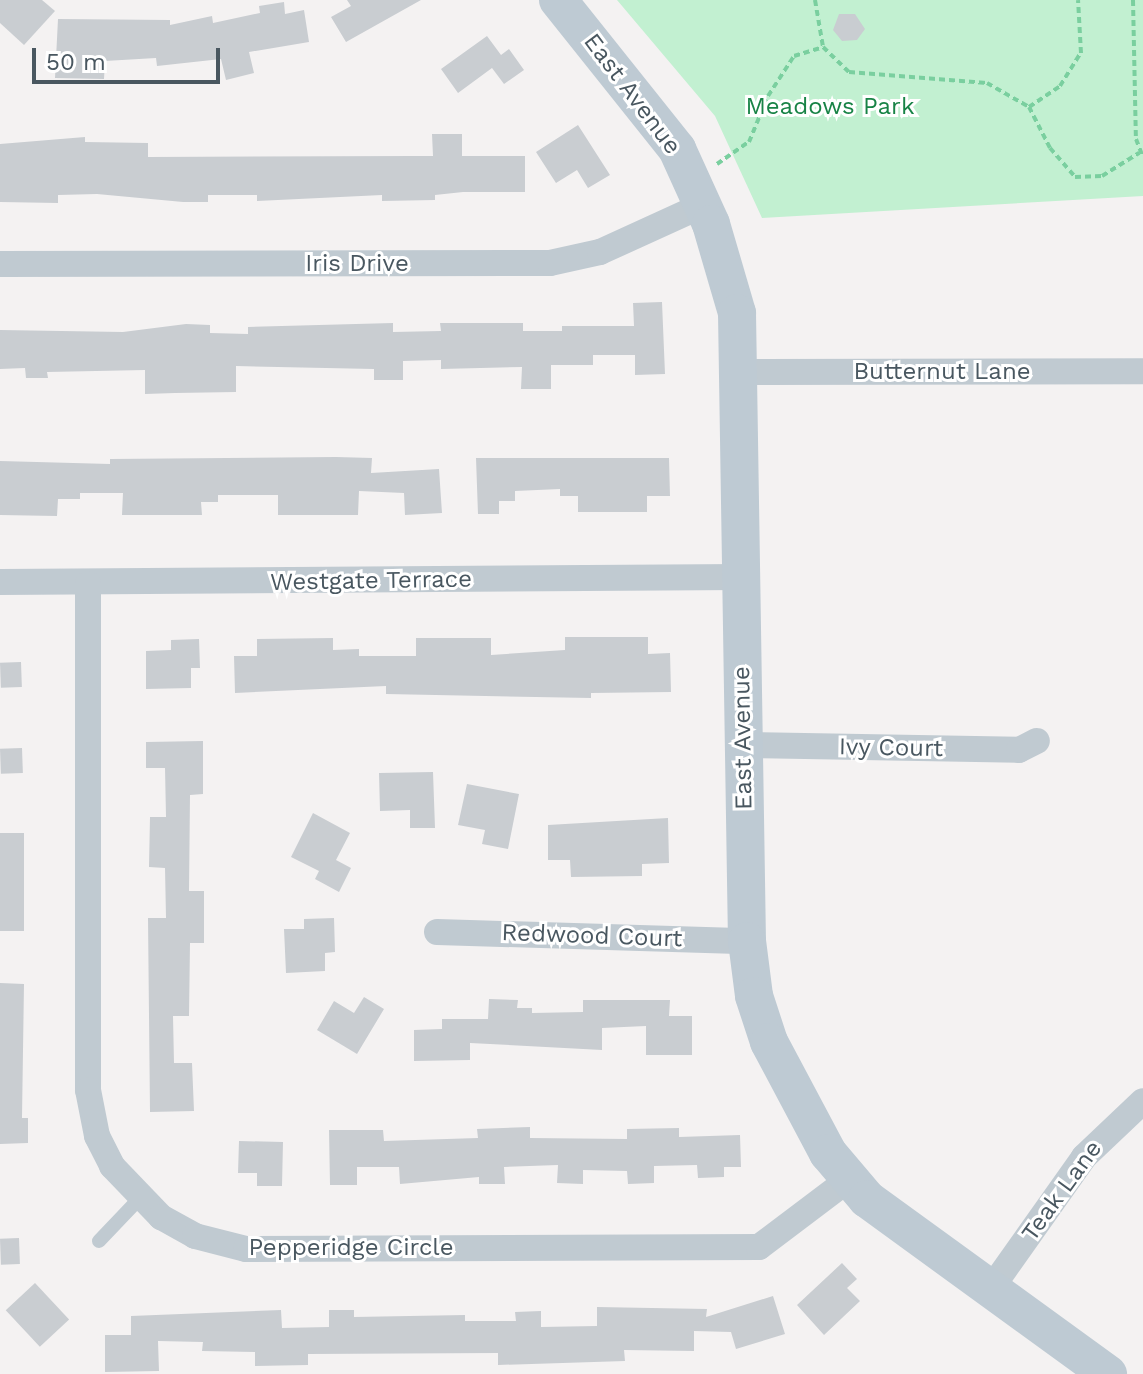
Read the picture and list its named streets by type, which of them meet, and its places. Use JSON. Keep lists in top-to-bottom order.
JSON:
{
  "streets": {
    "street": [
      "East Avenue",
      "Iris Drive",
      "Butternut Lane",
      "Westgate Terrace",
      "Ivy Court",
      "Redwood Court",
      "Teak Lane",
      "Pepperidge Circle"
    ]
  },
  "crossings": [
    ["East Avenue", "Iris Drive"],
    ["East Avenue", "Butternut Lane"],
    ["East Avenue", "Westgate Terrace"],
    ["East Avenue", "Ivy Court"],
    ["East Avenue", "Redwood Court"],
    ["East Avenue", "Teak Lane"],
    ["East Avenue", "Pepperidge Circle"],
    ["Westgate Terrace", "Pepperidge Circle"]
  ],
  "parks": ["Meadows Park"],
  "scale_bar": "50 m"
}
